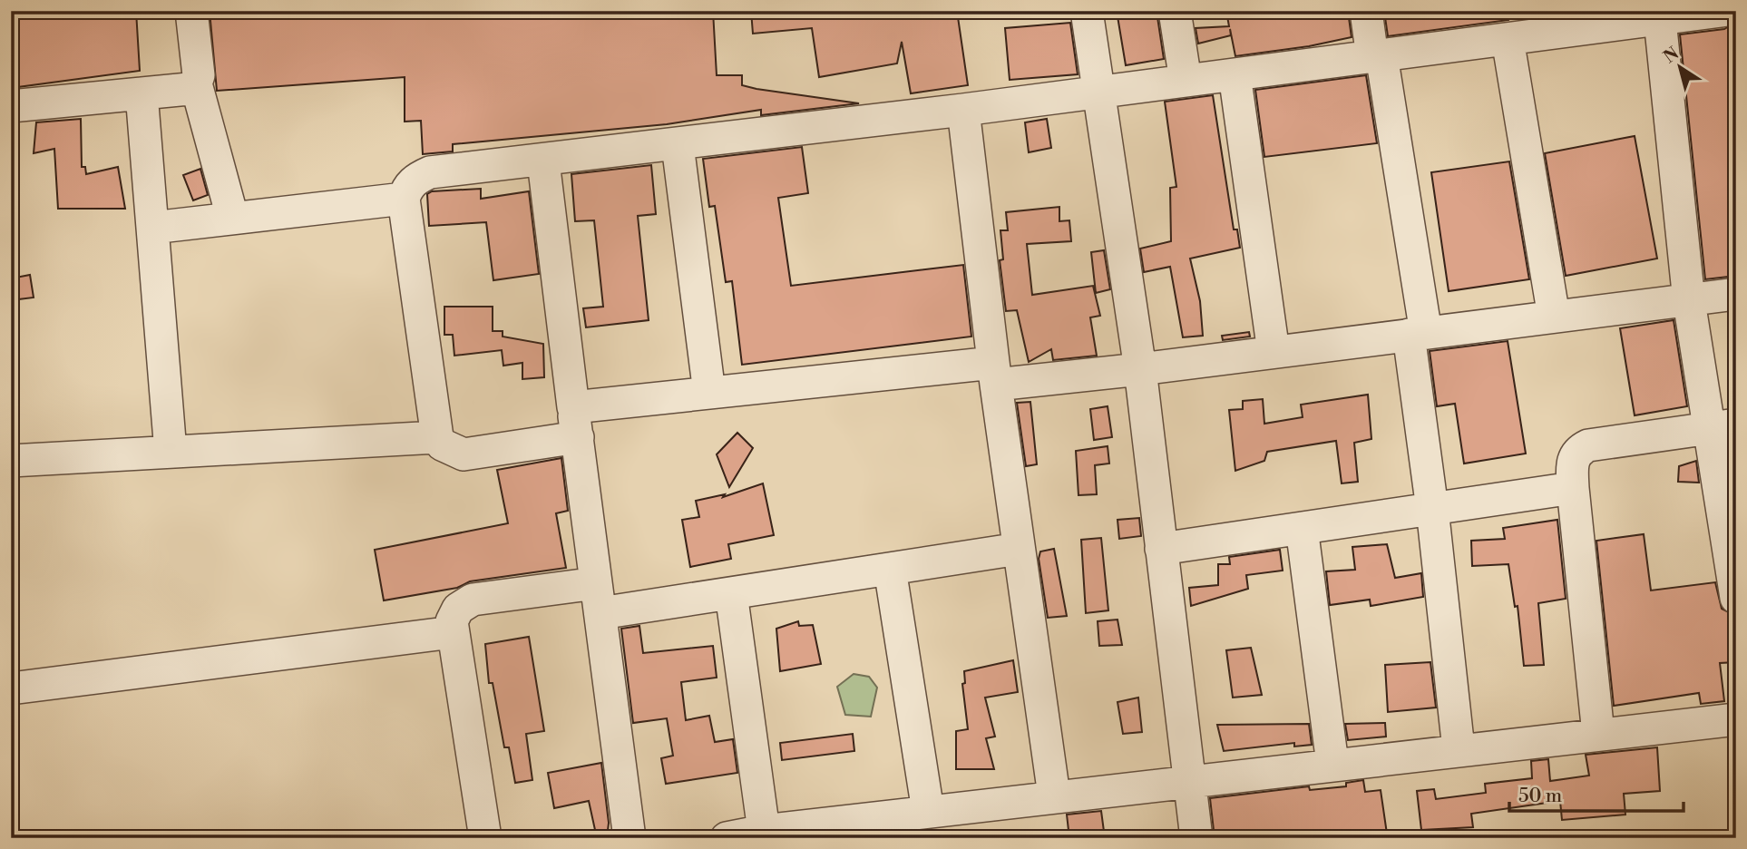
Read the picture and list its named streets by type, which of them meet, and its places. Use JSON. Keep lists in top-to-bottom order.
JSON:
{
  "scale_bar": "50 m",
  "north": "top left"
}
